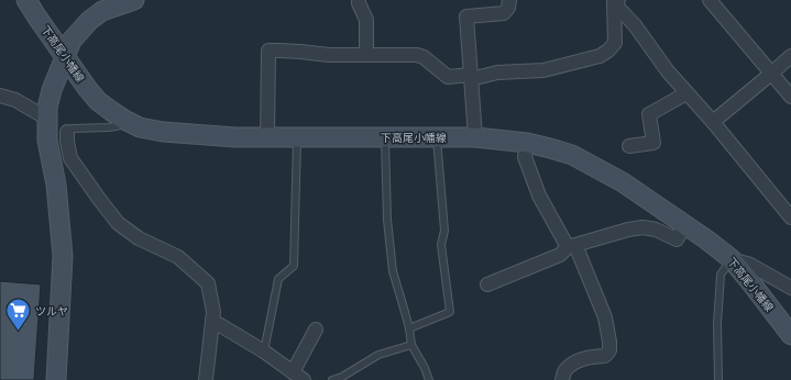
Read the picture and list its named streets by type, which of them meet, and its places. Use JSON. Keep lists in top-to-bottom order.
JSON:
{
  "streets": {
    "main road": ["下高尾小幡線"]
  },
  "places": {
    "supermarket": ["ツルヤ"]
  }
}
